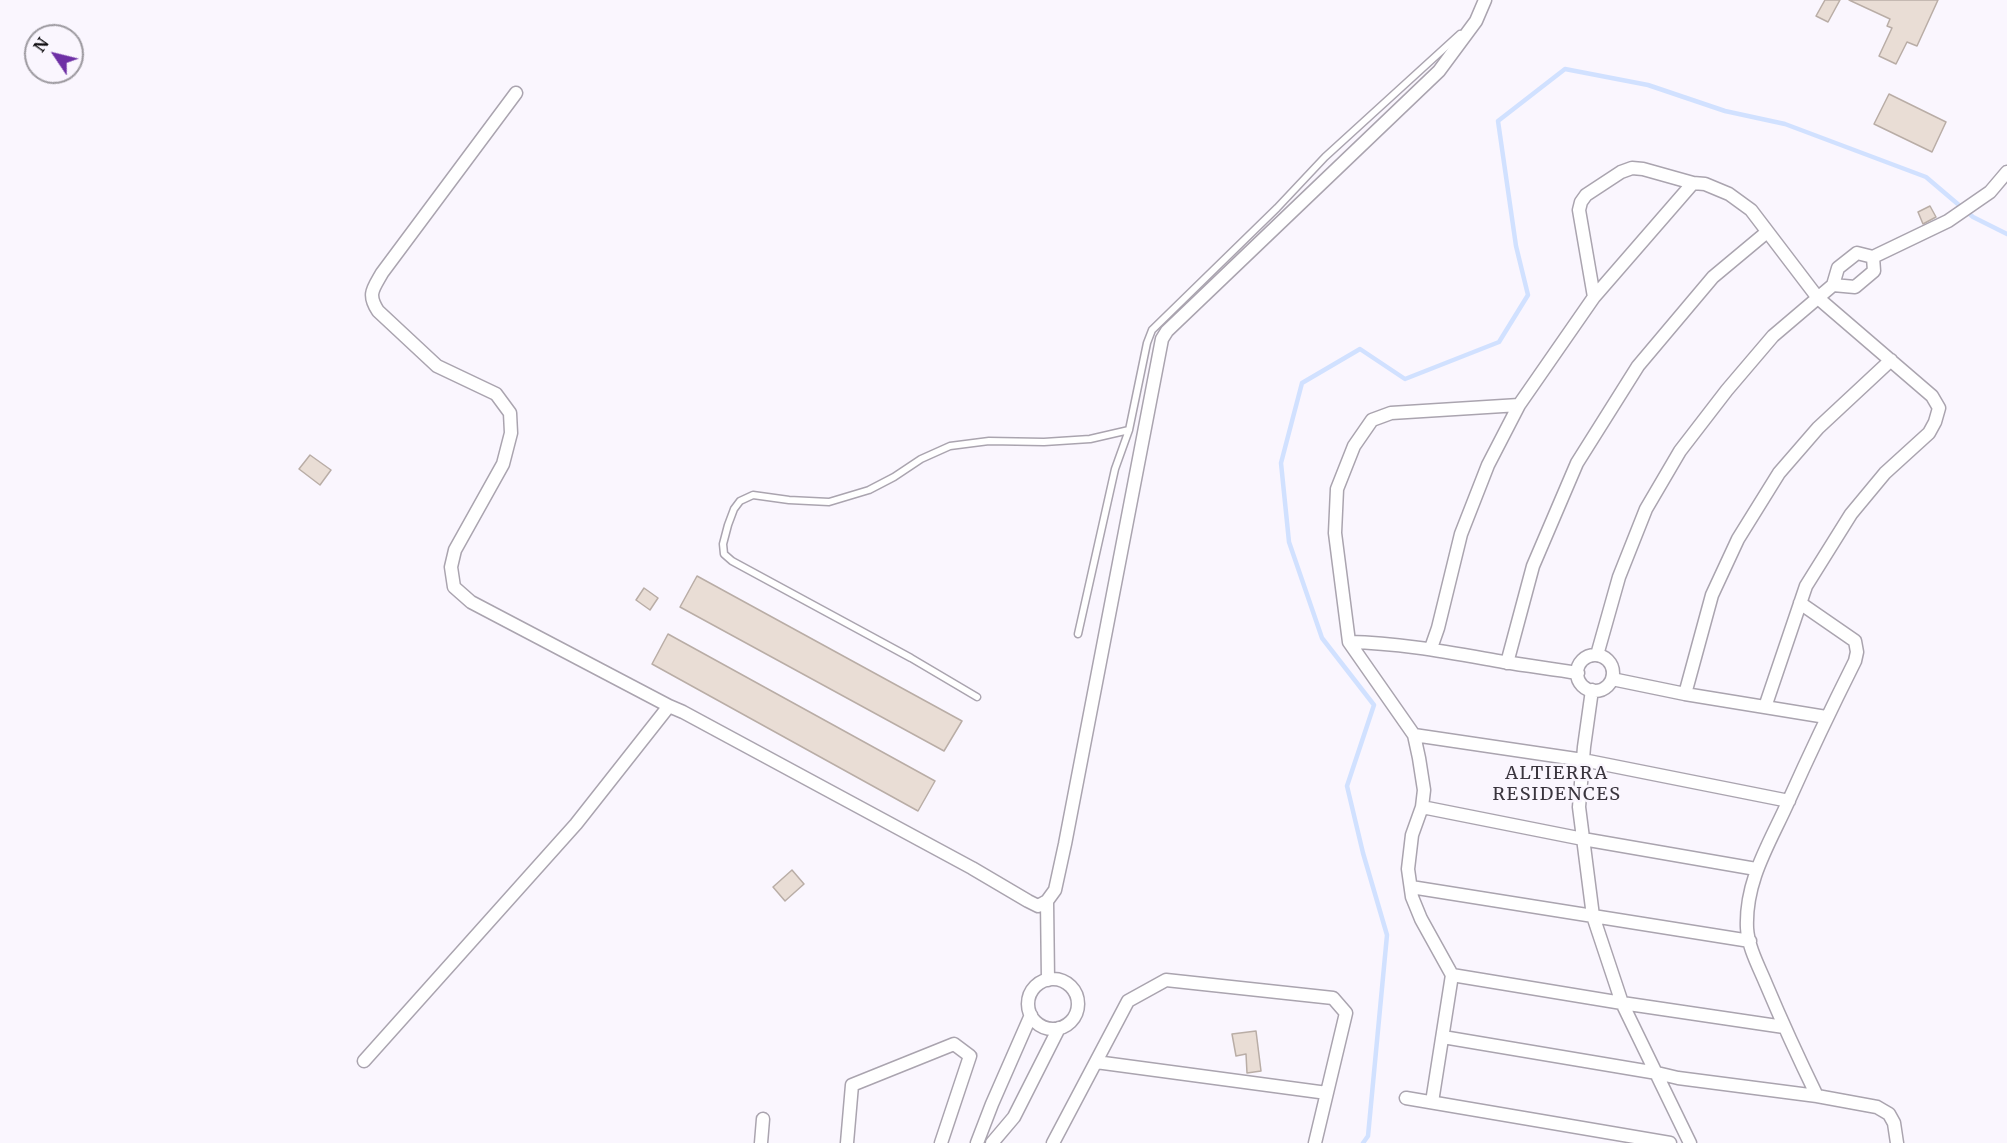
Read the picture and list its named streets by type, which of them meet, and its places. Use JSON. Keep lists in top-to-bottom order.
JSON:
{
  "districts": ["ALTIERRA RESIDENCES"],
  "north": "top left"
}
